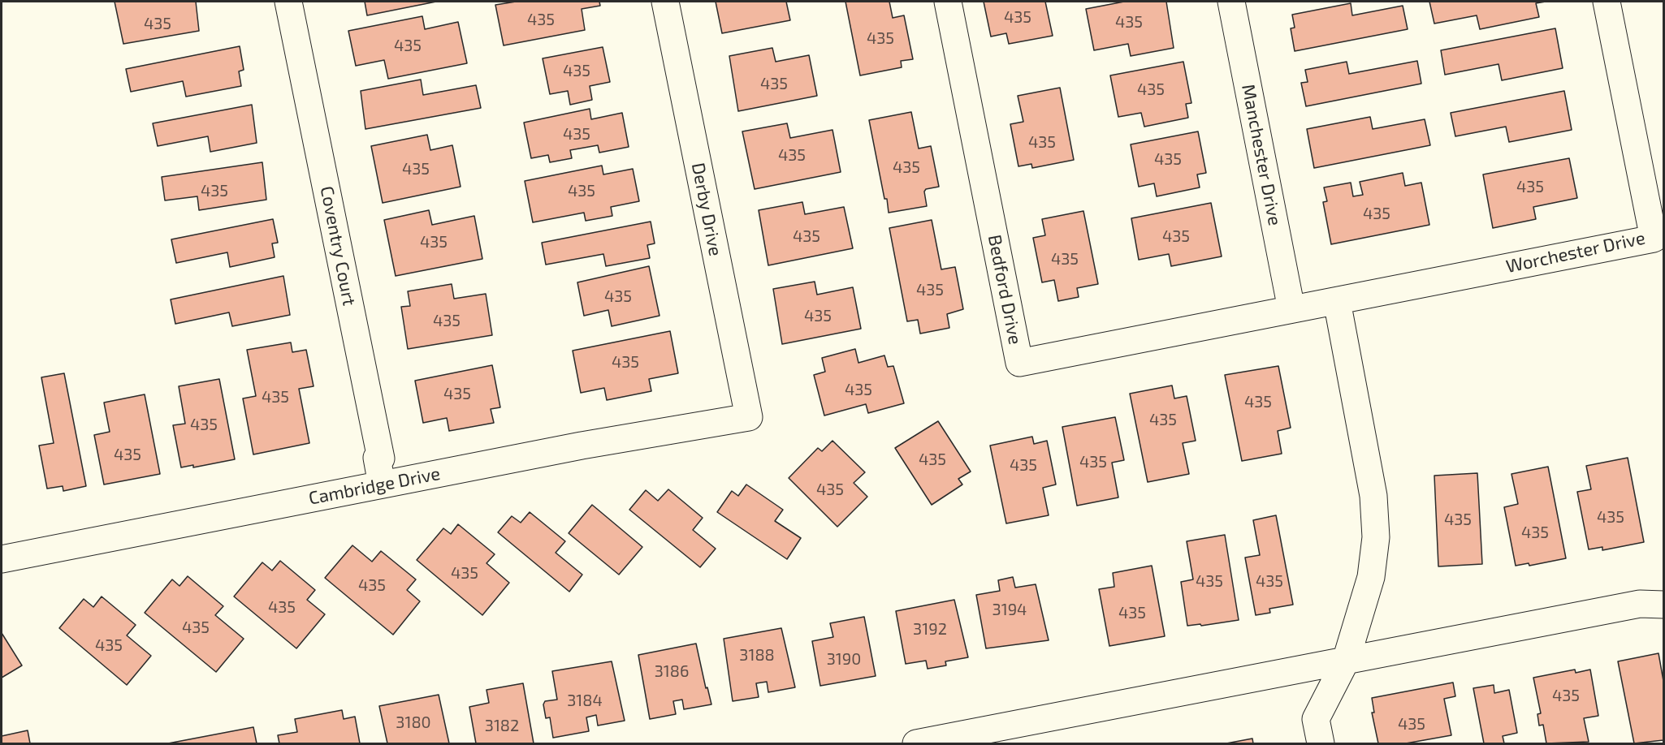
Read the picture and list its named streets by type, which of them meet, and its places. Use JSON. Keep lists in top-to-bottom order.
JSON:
{
  "streets": {
    "street": [
      "Manchester Drive",
      "Derby Drive",
      "Coventry Court",
      "Worchester Drive",
      "Bedford Drive",
      "Cambridge Drive"
    ]
  },
  "crossings": [
    ["Manchester Drive", "Worchester Drive"],
    ["Manchester Drive", "Bedford Drive"],
    ["Derby Drive", "Cambridge Drive"],
    ["Coventry Court", "Cambridge Drive"],
    ["Worchester Drive", "Bedford Drive"]
  ],
  "house_numbers": [
    "435",
    "435",
    "435",
    "435",
    "435",
    "435",
    "435",
    "435",
    "435",
    "435",
    "435",
    "435",
    "435",
    "435",
    "435",
    "435",
    "435",
    "435",
    "435",
    "435",
    "435",
    "435",
    "435",
    "435",
    "435",
    "435",
    "435",
    "435",
    "435",
    "435",
    "435",
    "435",
    "435",
    "435",
    "435",
    "435",
    "435",
    "435",
    "435",
    "435",
    "435",
    "435",
    "435",
    "435",
    "435",
    "435",
    "435",
    "3194",
    "435",
    "435",
    "3192",
    "435",
    "3188",
    "3190",
    "3186",
    "435",
    "3184",
    "3180",
    "435",
    "3182"
  ]
}
